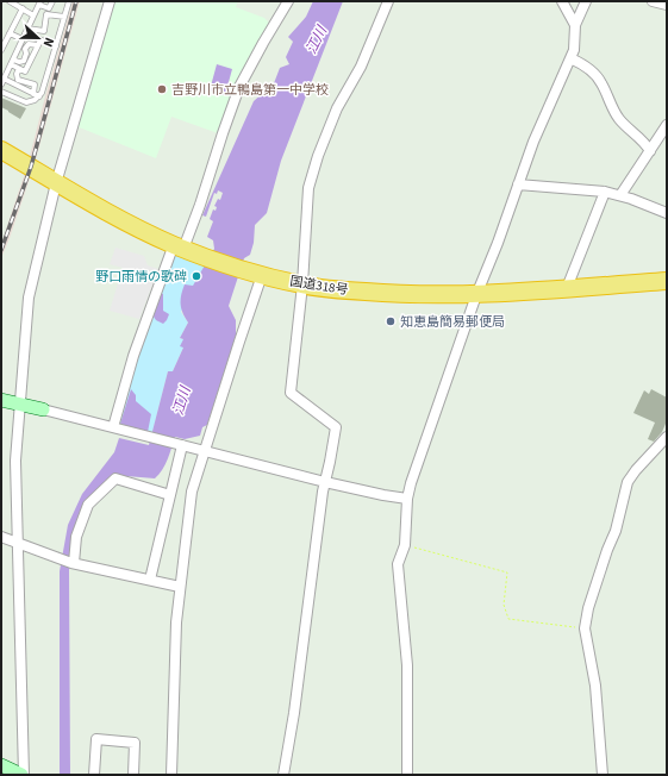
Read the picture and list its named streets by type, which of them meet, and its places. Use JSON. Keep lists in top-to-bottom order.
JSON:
{
  "streets": {
    "highway": ["国道318号"]
  },
  "water": ["江川"],
  "places": ["吉野川市立鴨島第一中学校", "野口雨情の歌碑", "知恵島簡易郵便局"],
  "north": "right"
}
